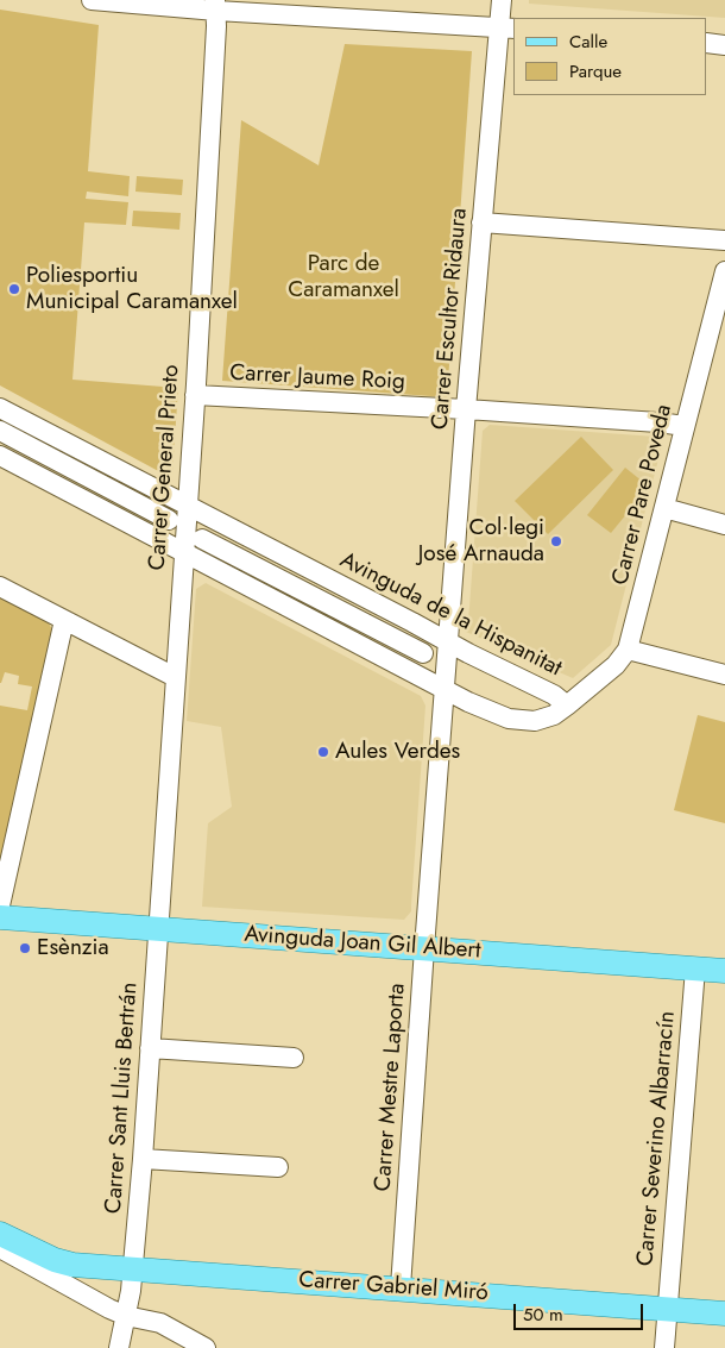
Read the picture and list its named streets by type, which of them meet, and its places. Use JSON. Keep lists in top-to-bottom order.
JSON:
{
  "streets": {
    "main road": ["Avinguda Joan Gil Albert", "Carrer Gabriel Miró"],
    "street": [
      "Carrer Escultor Ridaura",
      "Carrer Jaume Roig",
      "Carrer General Prieto",
      "Carrer Pare Poveda",
      "Avinguda de la Hispanitat",
      "Carrer Mestre Laporta",
      "Carrer Sant Lluis Bertrán",
      "Carrer Severino Albarracín"
    ]
  },
  "crossings": [
    ["Carrer Escultor Ridaura", "Carrer Jaume Roig"],
    ["Carrer Escultor Ridaura", "Avinguda de la Hispanitat"],
    ["Carrer Escultor Ridaura", "Carrer Mestre Laporta"],
    ["Carrer Jaume Roig", "Carrer General Prieto"],
    ["Carrer Jaume Roig", "Carrer Pare Poveda"],
    ["Carrer General Prieto", "Avinguda de la Hispanitat"],
    ["Carrer General Prieto", "Avinguda Joan Gil Albert"],
    ["Carrer General Prieto", "Carrer Sant Lluis Bertrán"],
    ["Carrer Pare Poveda", "Avinguda de la Hispanitat"],
    ["Avinguda de la Hispanitat", "Carrer Mestre Laporta"],
    ["Avinguda Joan Gil Albert", "Carrer Mestre Laporta"],
    ["Avinguda Joan Gil Albert", "Carrer Sant Lluis Bertrán"],
    ["Avinguda Joan Gil Albert", "Carrer Severino Albarracín"],
    ["Carrer Mestre Laporta", "Carrer Gabriel Miró"],
    ["Carrer Sant Lluis Bertrán", "Carrer Gabriel Miró"],
    ["Carrer Severino Albarracín", "Carrer Gabriel Miró"]
  ],
  "parks": ["Parc de Caramanxel"],
  "places": [
    "Poliesportiu Municipal Caramanxel",
    "Col·legi José Arnauda",
    "Aules Verdes",
    "Esènzia"
  ],
  "legend": ["Calle", "Parque"],
  "scale_bar": "50 m"
}
